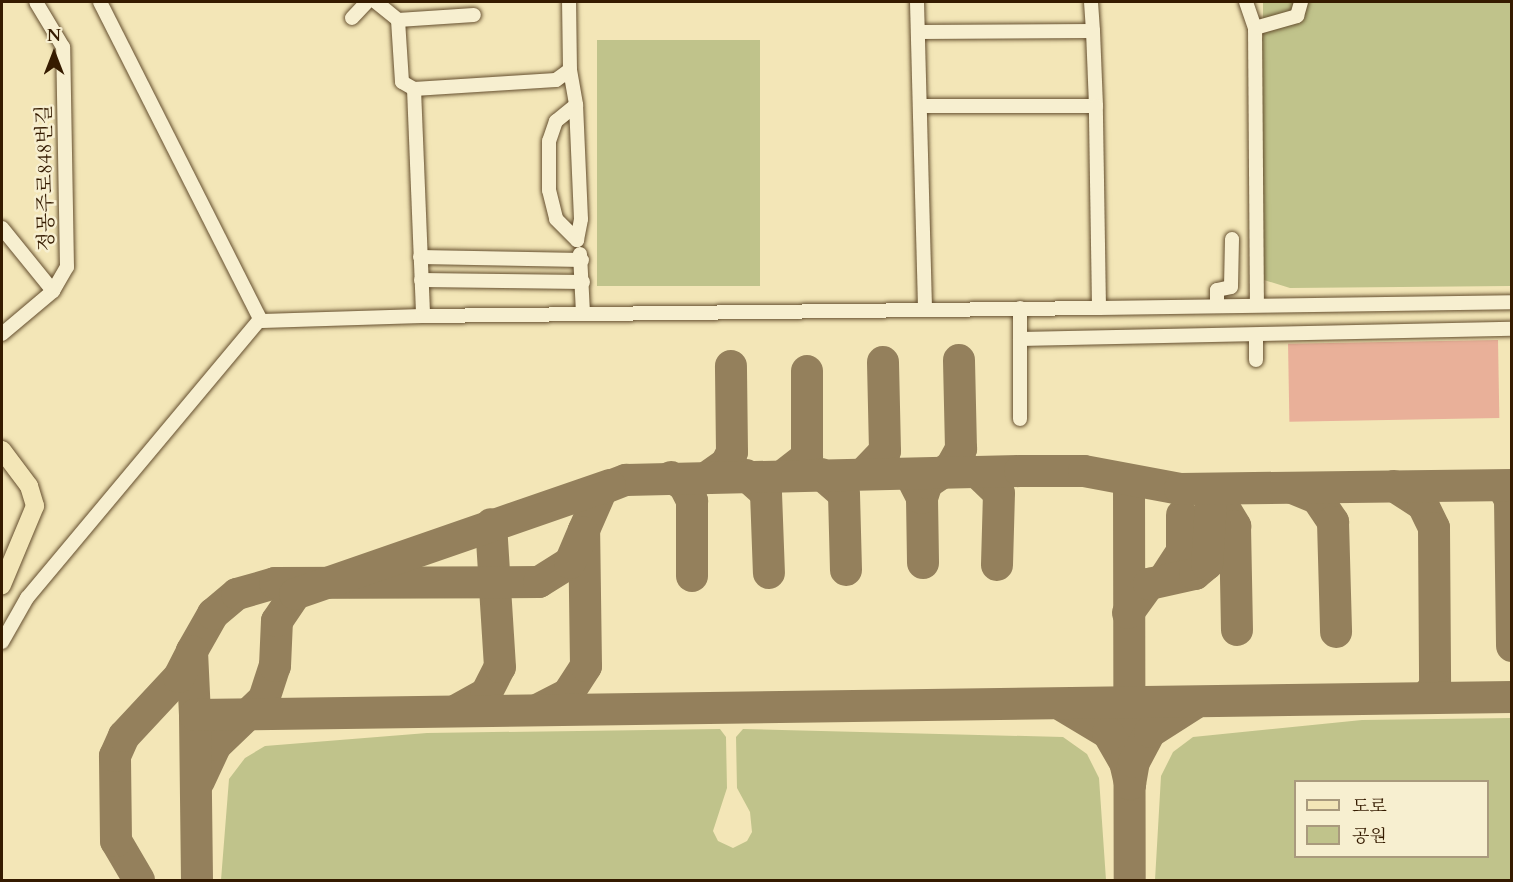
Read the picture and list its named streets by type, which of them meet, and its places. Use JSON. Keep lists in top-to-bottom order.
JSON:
{
  "streets": {
    "street": ["정몽주로848번길"]
  },
  "legend": ["도로", "공원"],
  "north": "top"
}
